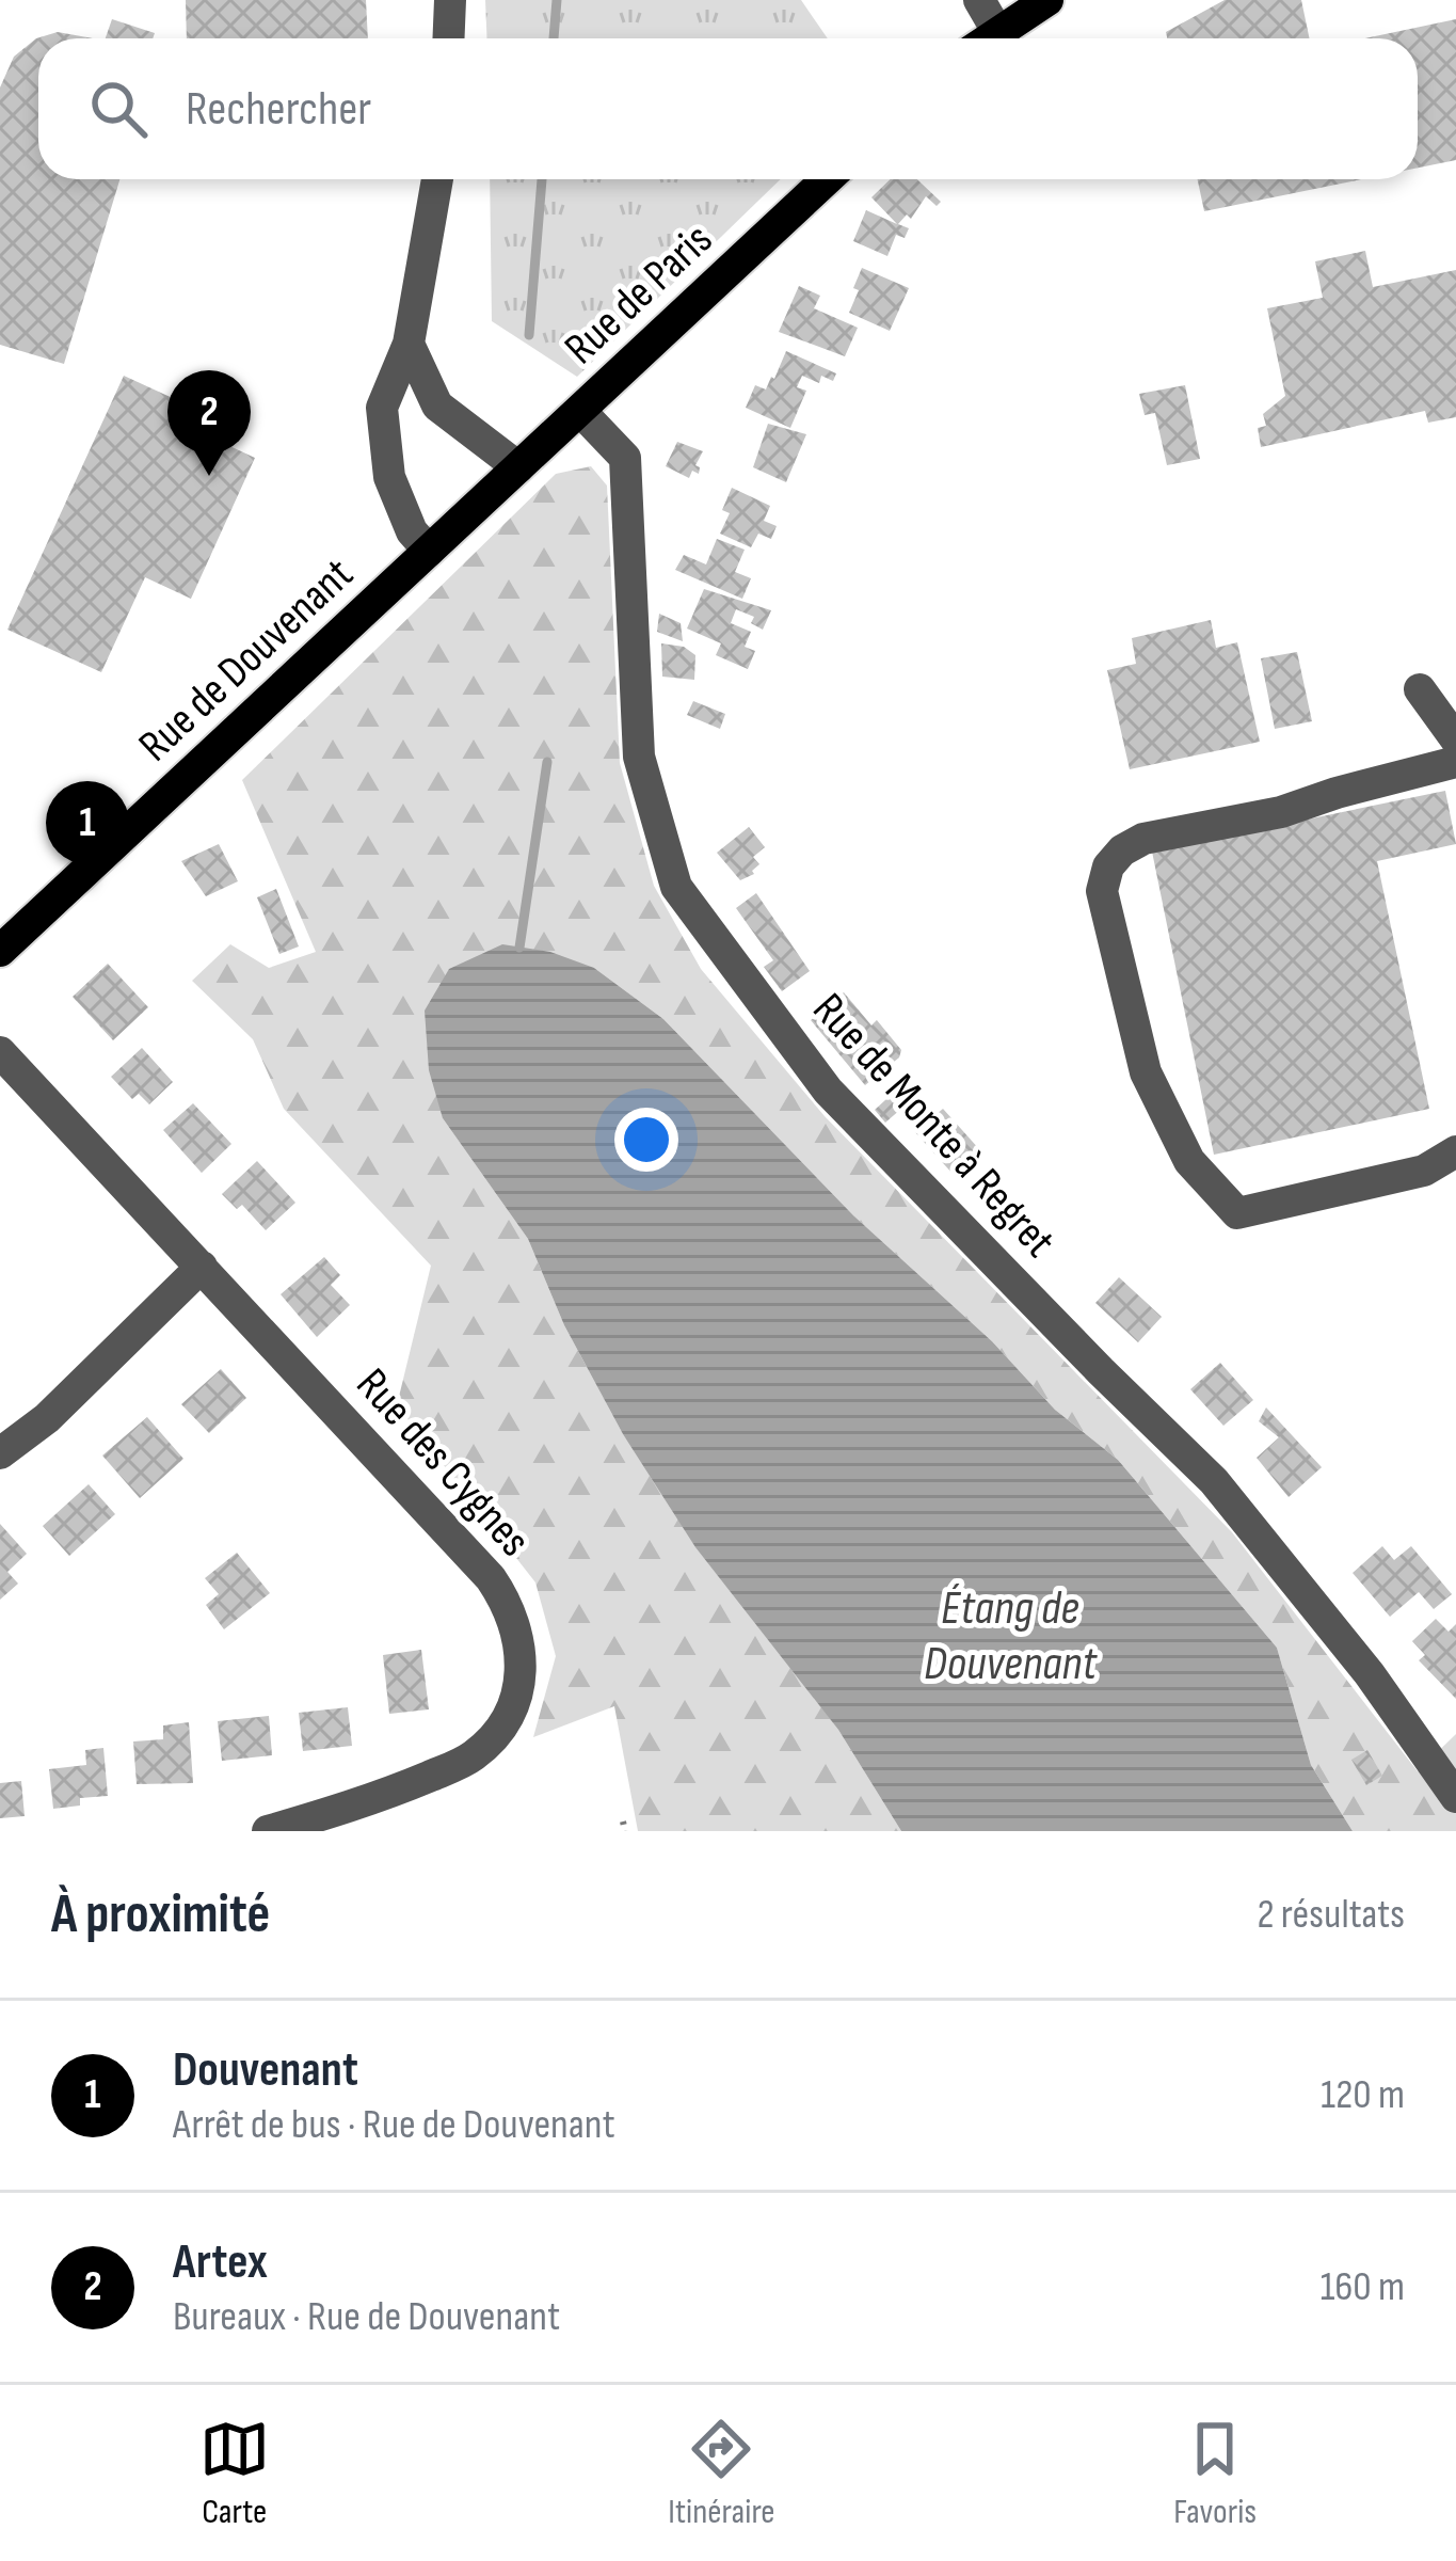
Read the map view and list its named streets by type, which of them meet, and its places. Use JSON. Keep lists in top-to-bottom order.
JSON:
{
  "streets": {
    "main road": ["Rue de Paris", "Rue de Douvenant"],
    "street": ["Rue de Monte à Regret", "Rue des Cygnes"]
  },
  "crossings": [
    ["Rue de Paris", "Rue de Douvenant"],
    ["Rue de Paris", "Rue de Monte à Regret"]
  ],
  "water": ["Étang de Douvenant"],
  "page": {
    "search": "Rechercher",
    "pins": ["2", "1"],
    "heading": ["À proximité", "2 résultats"],
    "list": [
      {
        "mark": "1",
        "name": "Douvenant",
        "note": "Arrêt de bus · Rue de Douvenant",
        "value": "120 m"
      },
      {
        "mark": "2",
        "name": "Artex",
        "note": "Bureaux · Rue de Douvenant",
        "value": "160 m"
      }
    ],
    "nav": ["Carte", "Itinéraire", "Favoris"]
  }
}
